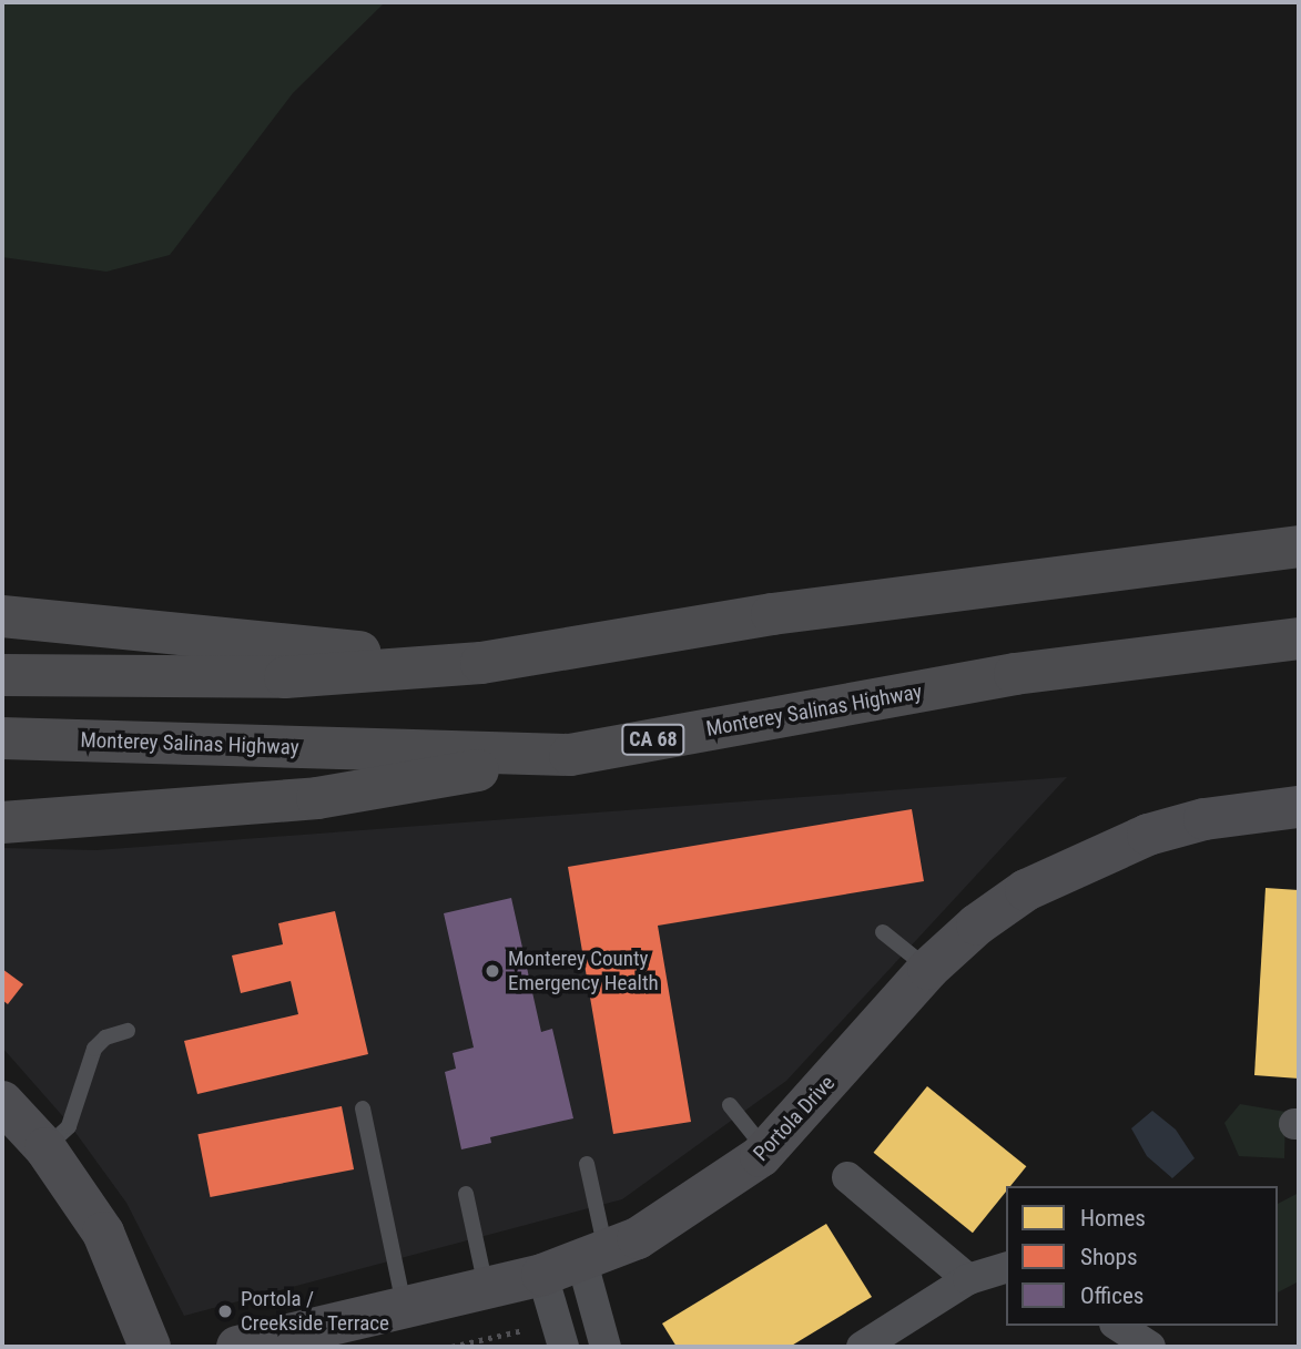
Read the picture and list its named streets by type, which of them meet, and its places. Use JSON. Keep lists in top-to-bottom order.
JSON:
{
  "streets": {
    "highway": ["Monterey Salinas Highway", "CA 68"],
    "street": ["Portola Drive"]
  },
  "places": ["Monterey County Emergency Health", "Portola / Creekside Terrace"],
  "legend": ["Homes", "Shops", "Offices"]
}
